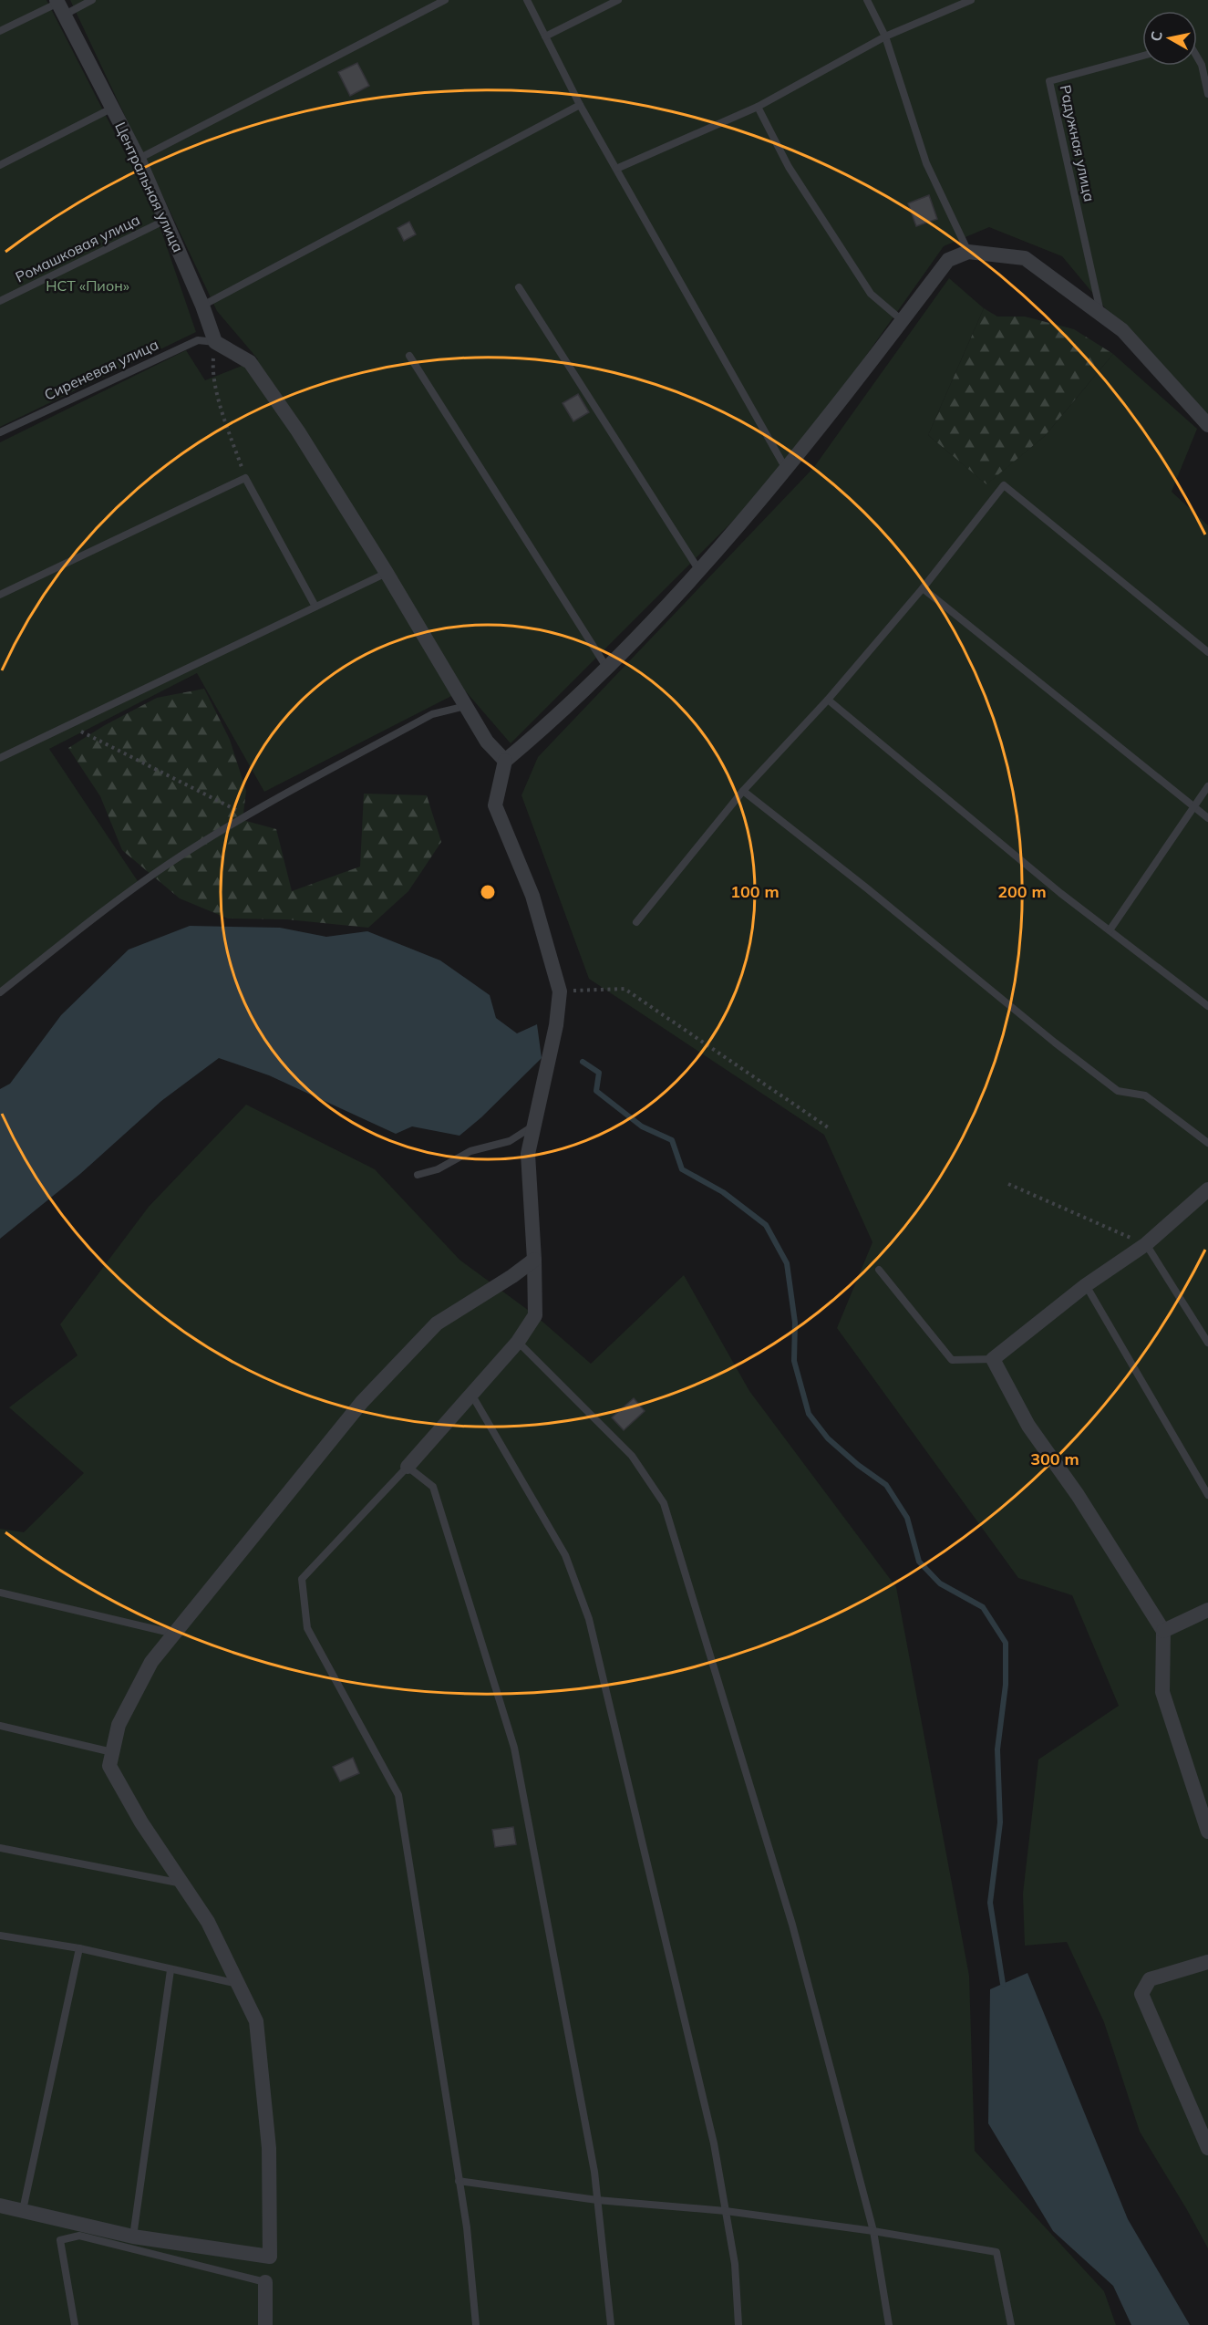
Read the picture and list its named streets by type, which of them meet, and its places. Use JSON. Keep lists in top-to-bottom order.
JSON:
{
  "streets": {
    "street": ["Центральная улица"],
    "lane": ["Радужная улица", "Ромашковая улица", "Сиреневая улица"]
  },
  "crossings": [
    ["Центральная улица", "Ромашковая улица"],
    ["Центральная улица", "Сиреневая улица"]
  ],
  "parks": ["НСТ «Пион»"],
  "north": "left",
  "rings": ["100 m", "200 m", "300 m"]
}
